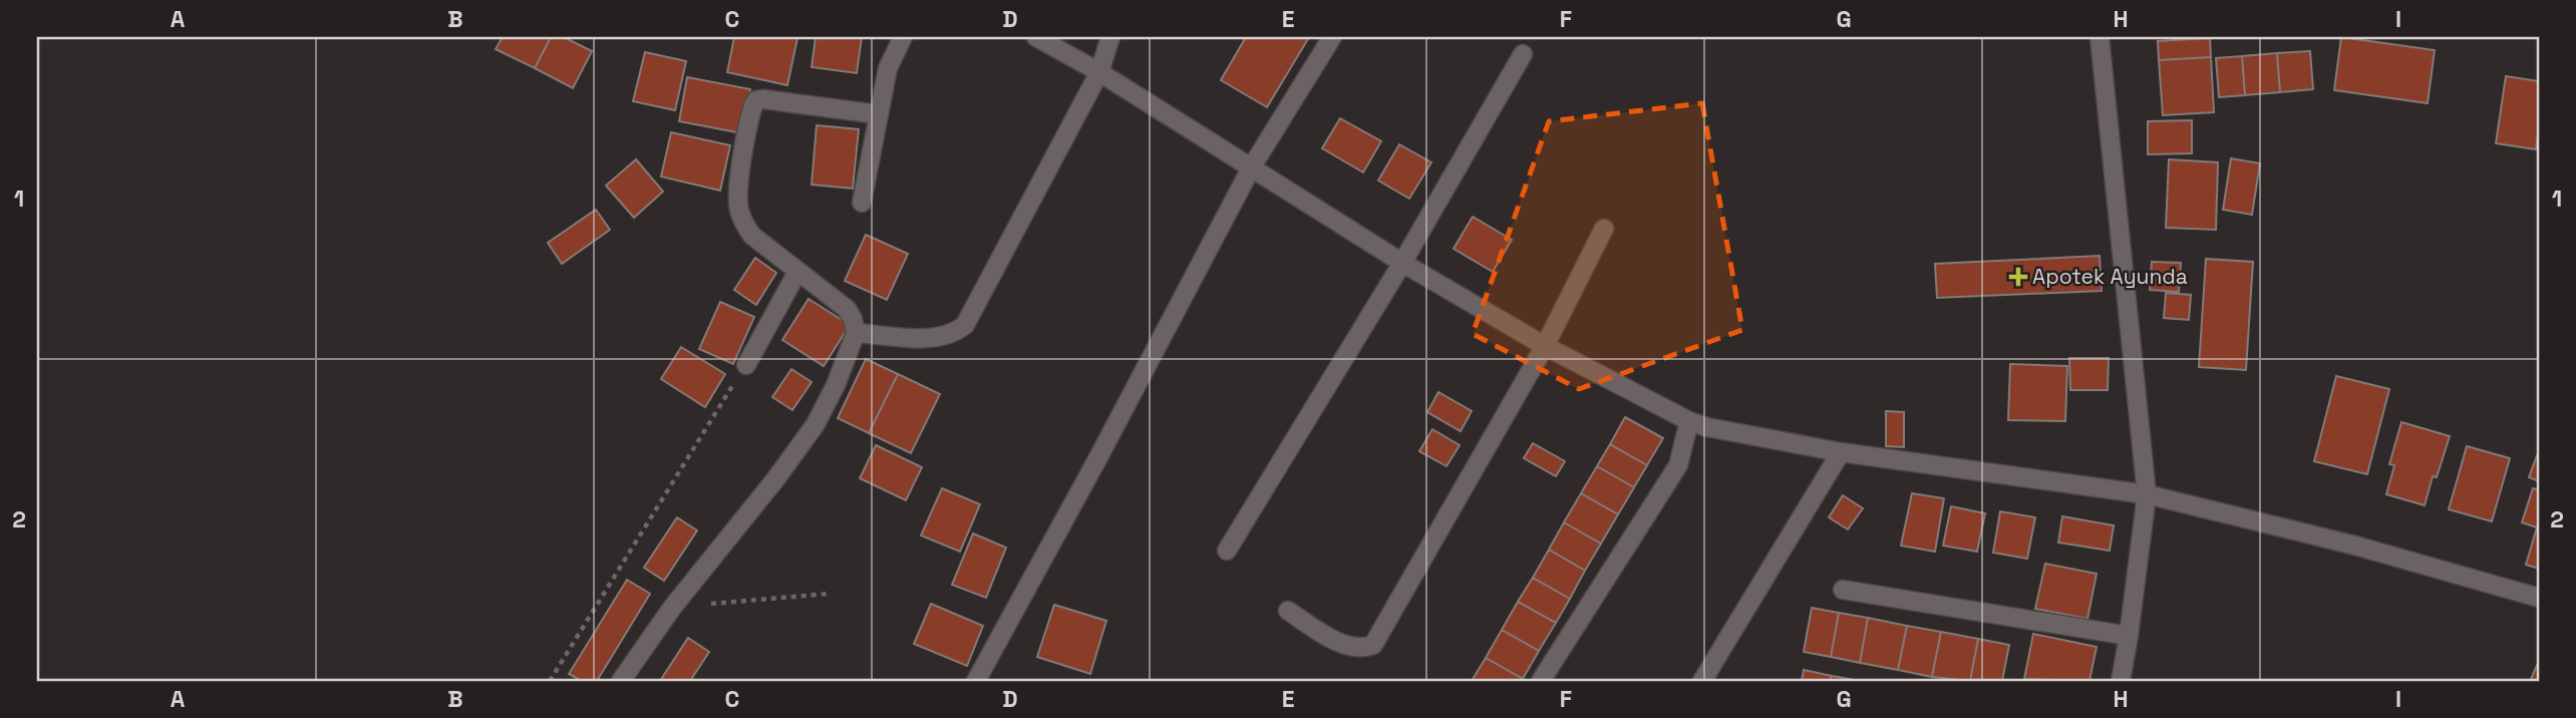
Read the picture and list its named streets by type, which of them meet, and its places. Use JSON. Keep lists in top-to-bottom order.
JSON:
{
  "places": {
    "health": ["Apotek Ayunda"]
  },
  "grid": {
    "columns": [
      "A",
      "B",
      "C",
      "D",
      "E",
      "F",
      "G",
      "H",
      "I"
    ],
    "rows": ["1", "2"]
  }
}
